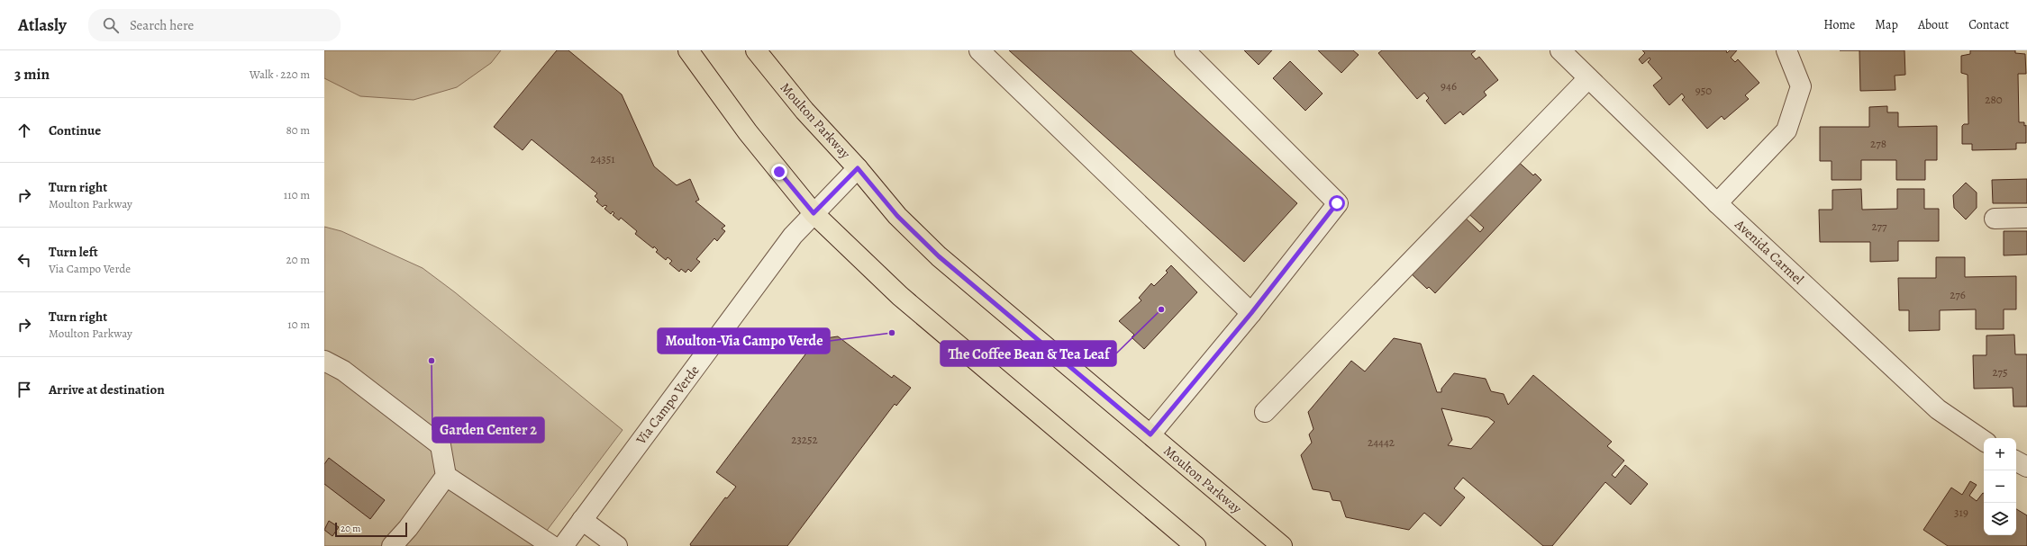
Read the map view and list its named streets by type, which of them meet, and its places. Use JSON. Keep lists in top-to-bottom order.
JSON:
{
  "streets": {
    "main road": ["Moulton Parkway"],
    "street": ["Avenida Carmel", "Via Campo Verde"]
  },
  "crossings": [
    ["Moulton Parkway", "Via Campo Verde"]
  ],
  "places": ["The Coffee Bean & Tea Leaf", "Moulton-Via Campo Verde", "Garden Center 2"],
  "house_numbers": [
    "946",
    "950",
    "280",
    "278",
    "24351",
    "277",
    "276",
    "275",
    "23252",
    "24442",
    "319"
  ],
  "scale_bar": "20 m",
  "page": {
    "header": "Atlasly",
    "search": "Search here",
    "nav": [
      "Home",
      "Map",
      "About",
      "Contact"
    ],
    "heading": ["3 min", "Walk · 220 m"],
    "list": [
      ["Continue", "80 m"],
      ["Turn right", "Moulton Parkway", "110 m"],
      ["Turn left", "Via Campo Verde", "20 m"],
      ["Turn right", "Moulton Parkway", "10 m"],
      "Arrive at destination"
    ],
    "map_buttons": ["+", "−"],
    "scale": "20 m"
  }
}
